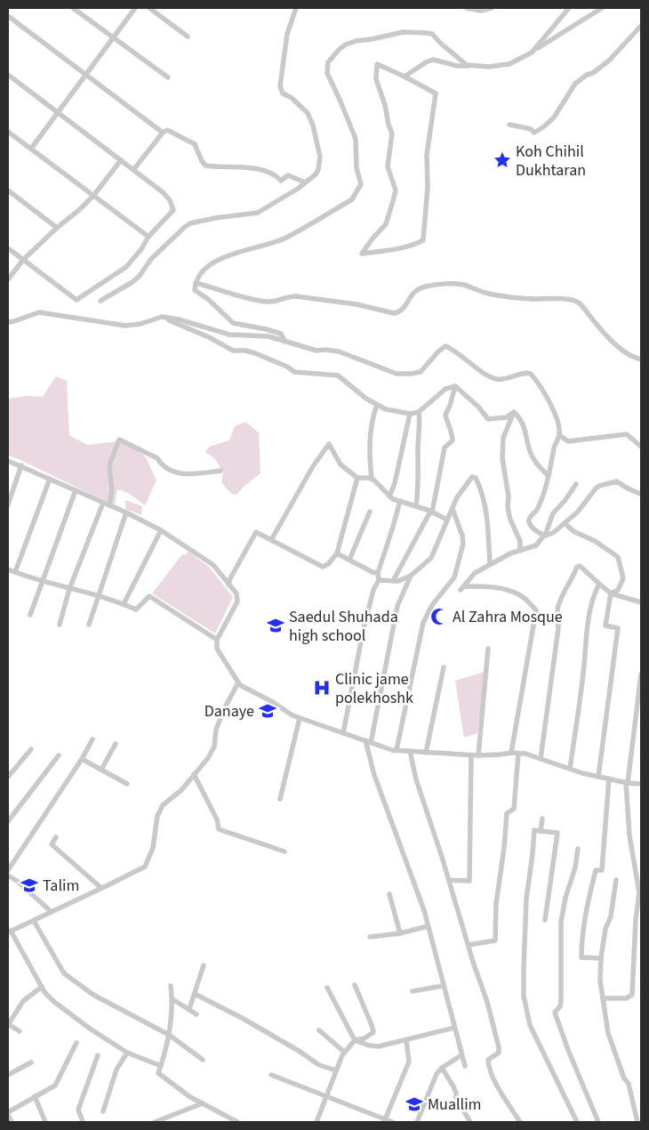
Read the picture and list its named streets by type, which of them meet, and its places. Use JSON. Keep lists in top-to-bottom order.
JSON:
{
  "places": {
    "place": ["Koh Chihil Dukhtaran"],
    "mosque": ["Al Zahra Mosque"],
    "school or university": [
      "Saedul Shuhada high school",
      "Danaye",
      "Talim",
      "Muallim"
    ],
    "hospital": ["Clinic jame polekhoshk"]
  }
}
